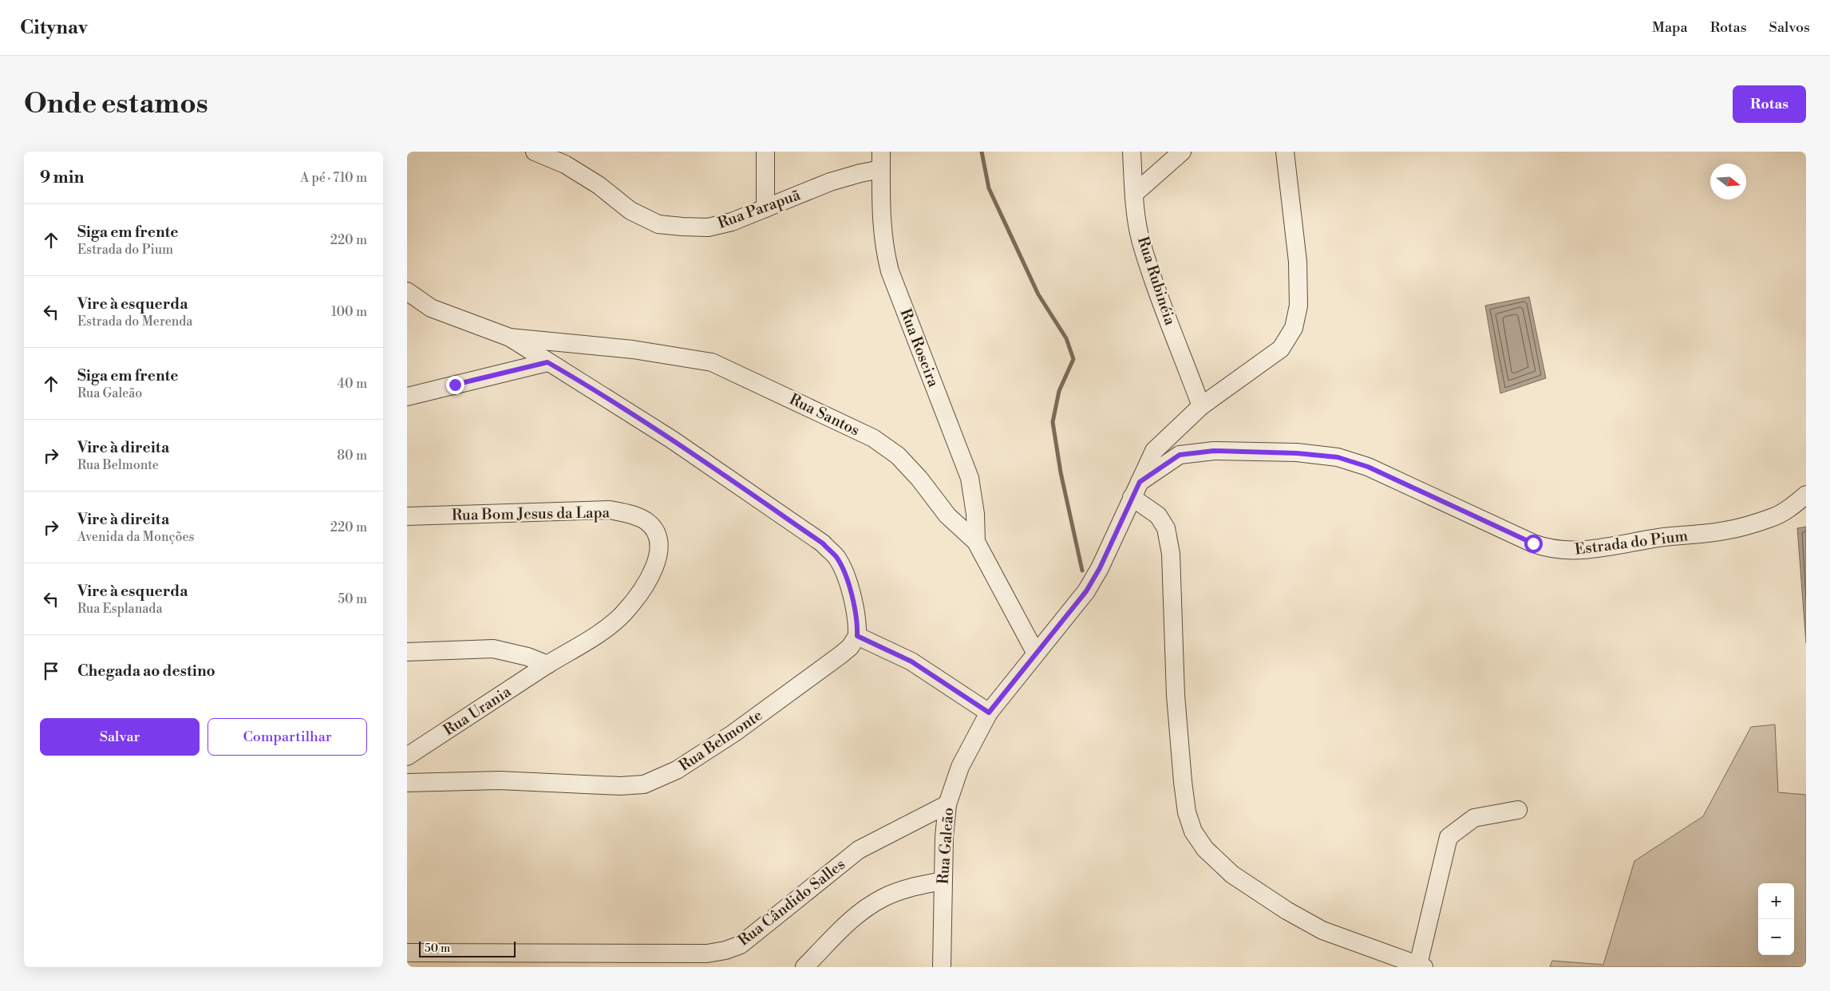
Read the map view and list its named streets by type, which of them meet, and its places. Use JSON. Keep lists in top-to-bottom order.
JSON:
{
  "streets": {
    "street": [
      "Rua Parapuã",
      "Rua Rubinéia",
      "Rua Roseira",
      "Rua Santos",
      "Rua Bom Jesus da Lapa",
      "Estrada do Pium",
      "Rua Urania",
      "Rua Belmonte",
      "Rua Galeão",
      "Rua Cândido Salles"
    ]
  },
  "crossings": [
    ["Rua Parapuã", "Rua Roseira"],
    ["Rua Rubinéia", "Rua Galeão"],
    ["Rua Roseira", "Rua Santos"],
    ["Rua Santos", "Rua Galeão"],
    ["Rua Bom Jesus da Lapa", "Rua Urania"],
    ["Estrada do Pium", "Rua Galeão"],
    ["Rua Galeão", "Rua Cândido Salles"]
  ],
  "scale_bar": "50 m",
  "north": "right",
  "page": {
    "header": "Citynav",
    "nav": ["Mapa", "Rotas", "Salvos"],
    "buttons": [
      "Rotas",
      ["Salvar", "Compartilhar"]
    ],
    "title": "Onde estamos",
    "heading": ["9 min", "A pé · 710 m"],
    "list": [
      ["Siga em frente", "Estrada do Pium", "220 m"],
      ["Vire à esquerda", "Estrada do Merenda", "100 m"],
      ["Siga em frente", "Rua Galeão", "40 m"],
      ["Vire à direita", "Rua Belmonte", "80 m"],
      ["Vire à direita", "Avenida da Monções", "220 m"],
      ["Vire à esquerda", "Rua Esplanada", "50 m"],
      "Chegada ao destino"
    ],
    "map_buttons": ["+", "−"],
    "scale": "50 m"
  }
}
